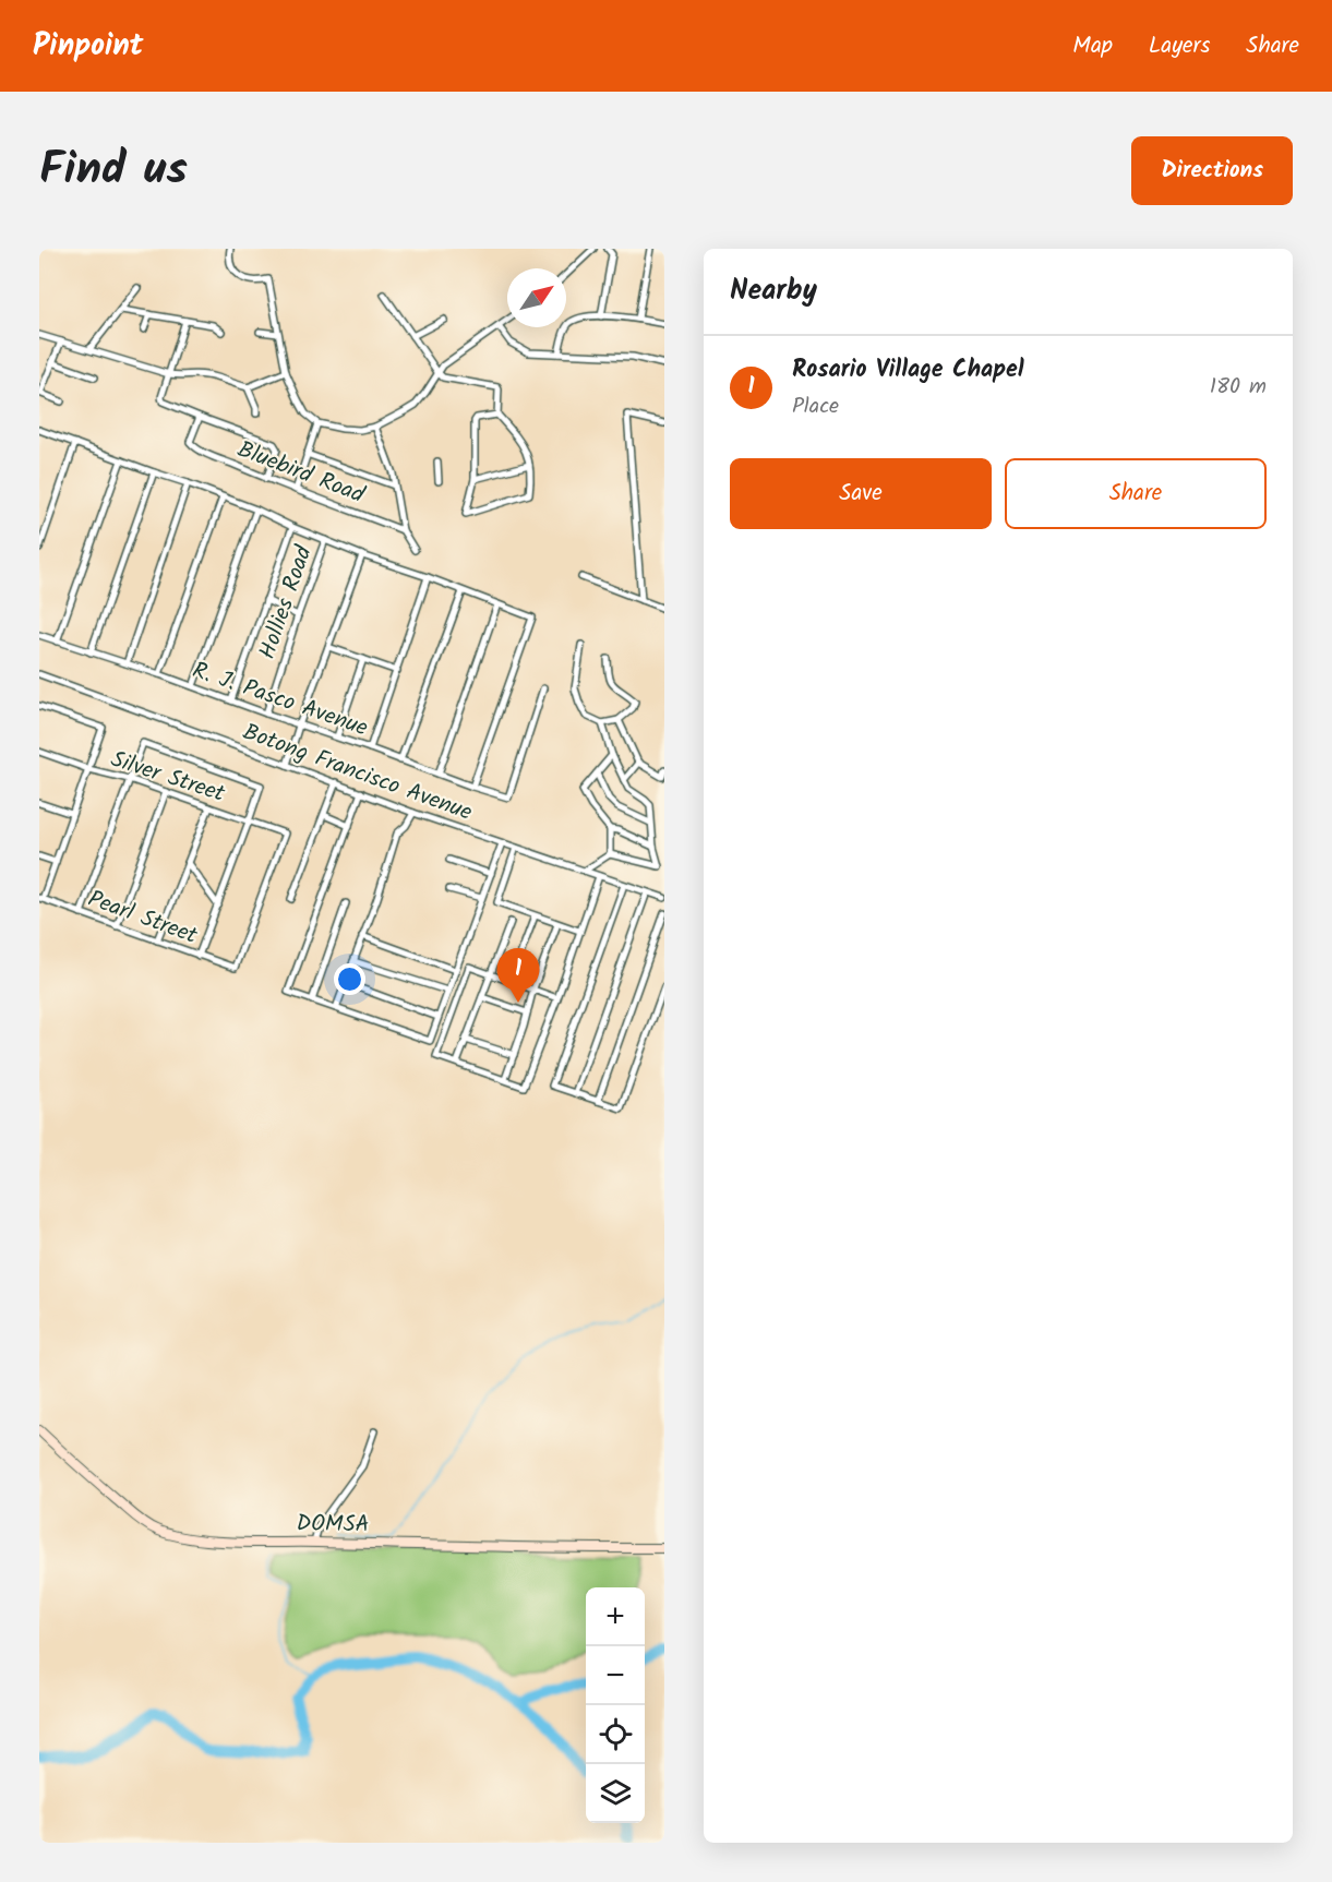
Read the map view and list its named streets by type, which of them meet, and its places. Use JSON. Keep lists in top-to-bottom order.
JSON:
{
  "streets": {
    "main road": ["DOMSA"],
    "street": [
      "Bluebird Road",
      "Hollies Road",
      "R. J. Pasco Avenue",
      "Botong Francisco Avenue",
      "Silver Street",
      "Pearl Street"
    ]
  },
  "crossings": [
    ["Hollies Road", "R. J. Pasco Avenue"],
    ["Silver Street", "Pearl Street"]
  ],
  "north": "top right",
  "page": {
    "header": "Pinpoint",
    "nav": ["Map", "Layers", "Share"],
    "title": "Find us",
    "buttons": [
      "Directions",
      ["Save", "Share"]
    ],
    "heading": "Nearby",
    "list": [
      {
        "mark": "1",
        "name": "Rosario Village Chapel",
        "note": "Place",
        "value": "180 m"
      }
    ],
    "pins": "1",
    "map_buttons": ["+", "−"]
  }
}
